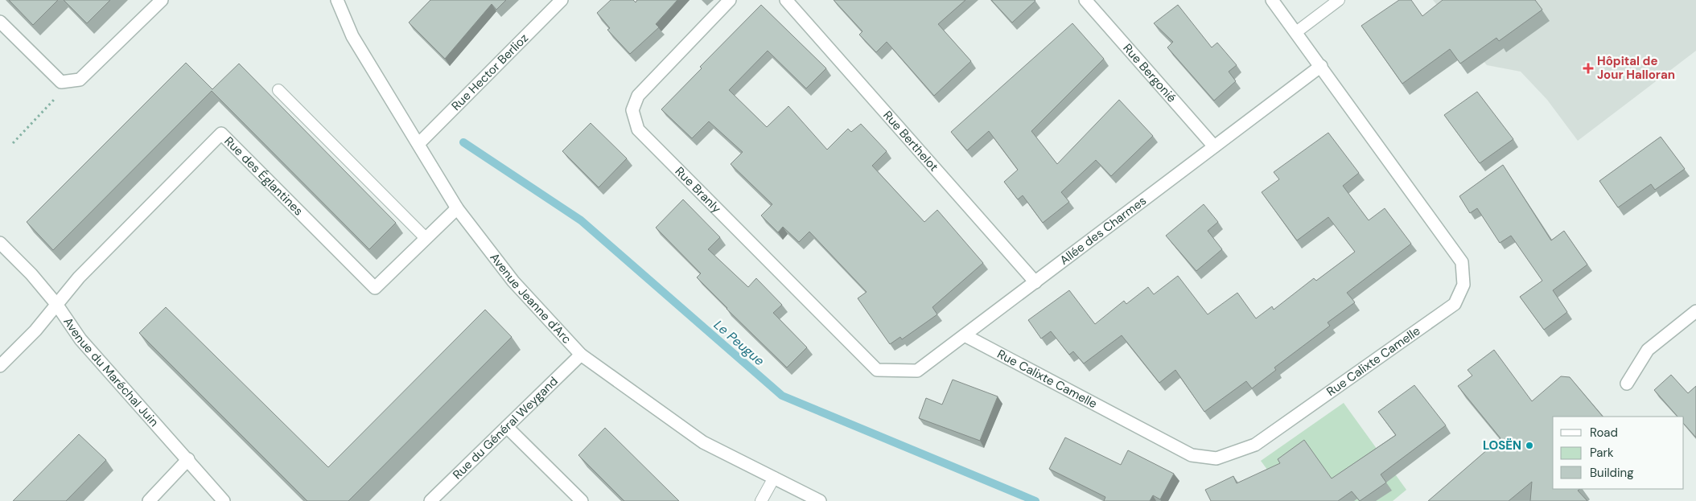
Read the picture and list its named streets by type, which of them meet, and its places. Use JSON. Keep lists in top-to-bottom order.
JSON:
{
  "streets": {
    "street": [
      "Rue Hector Berlioz",
      "Rue Bergonié",
      "Rue Berthelot",
      "Rue des Églantines",
      "Rue Branly",
      "Allée des Charmes",
      "Avenue Jeanne d'Arc",
      "Rue Calixte Camelle",
      "Avenue du Maréchal Juin",
      "Rue du Général Weygand"
    ]
  },
  "crossings": [
    ["Rue Hector Berlioz", "Avenue Jeanne d'Arc"],
    ["Rue Bergonié", "Allée des Charmes"],
    ["Rue Berthelot", "Allée des Charmes"],
    ["Rue des Églantines", "Avenue Jeanne d'Arc"],
    ["Rue des Églantines", "Avenue du Maréchal Juin"],
    ["Rue Branly", "Allée des Charmes"],
    ["Allée des Charmes", "Rue Calixte Camelle"],
    ["Avenue Jeanne d'Arc", "Rue du Général Weygand"]
  ],
  "water": ["Le Peugue"],
  "places": {
    "health": ["Hôpital de Jour Halloran"],
    "other": ["LOSËN"]
  },
  "legend": ["Road", "Park", "Building"]
}
